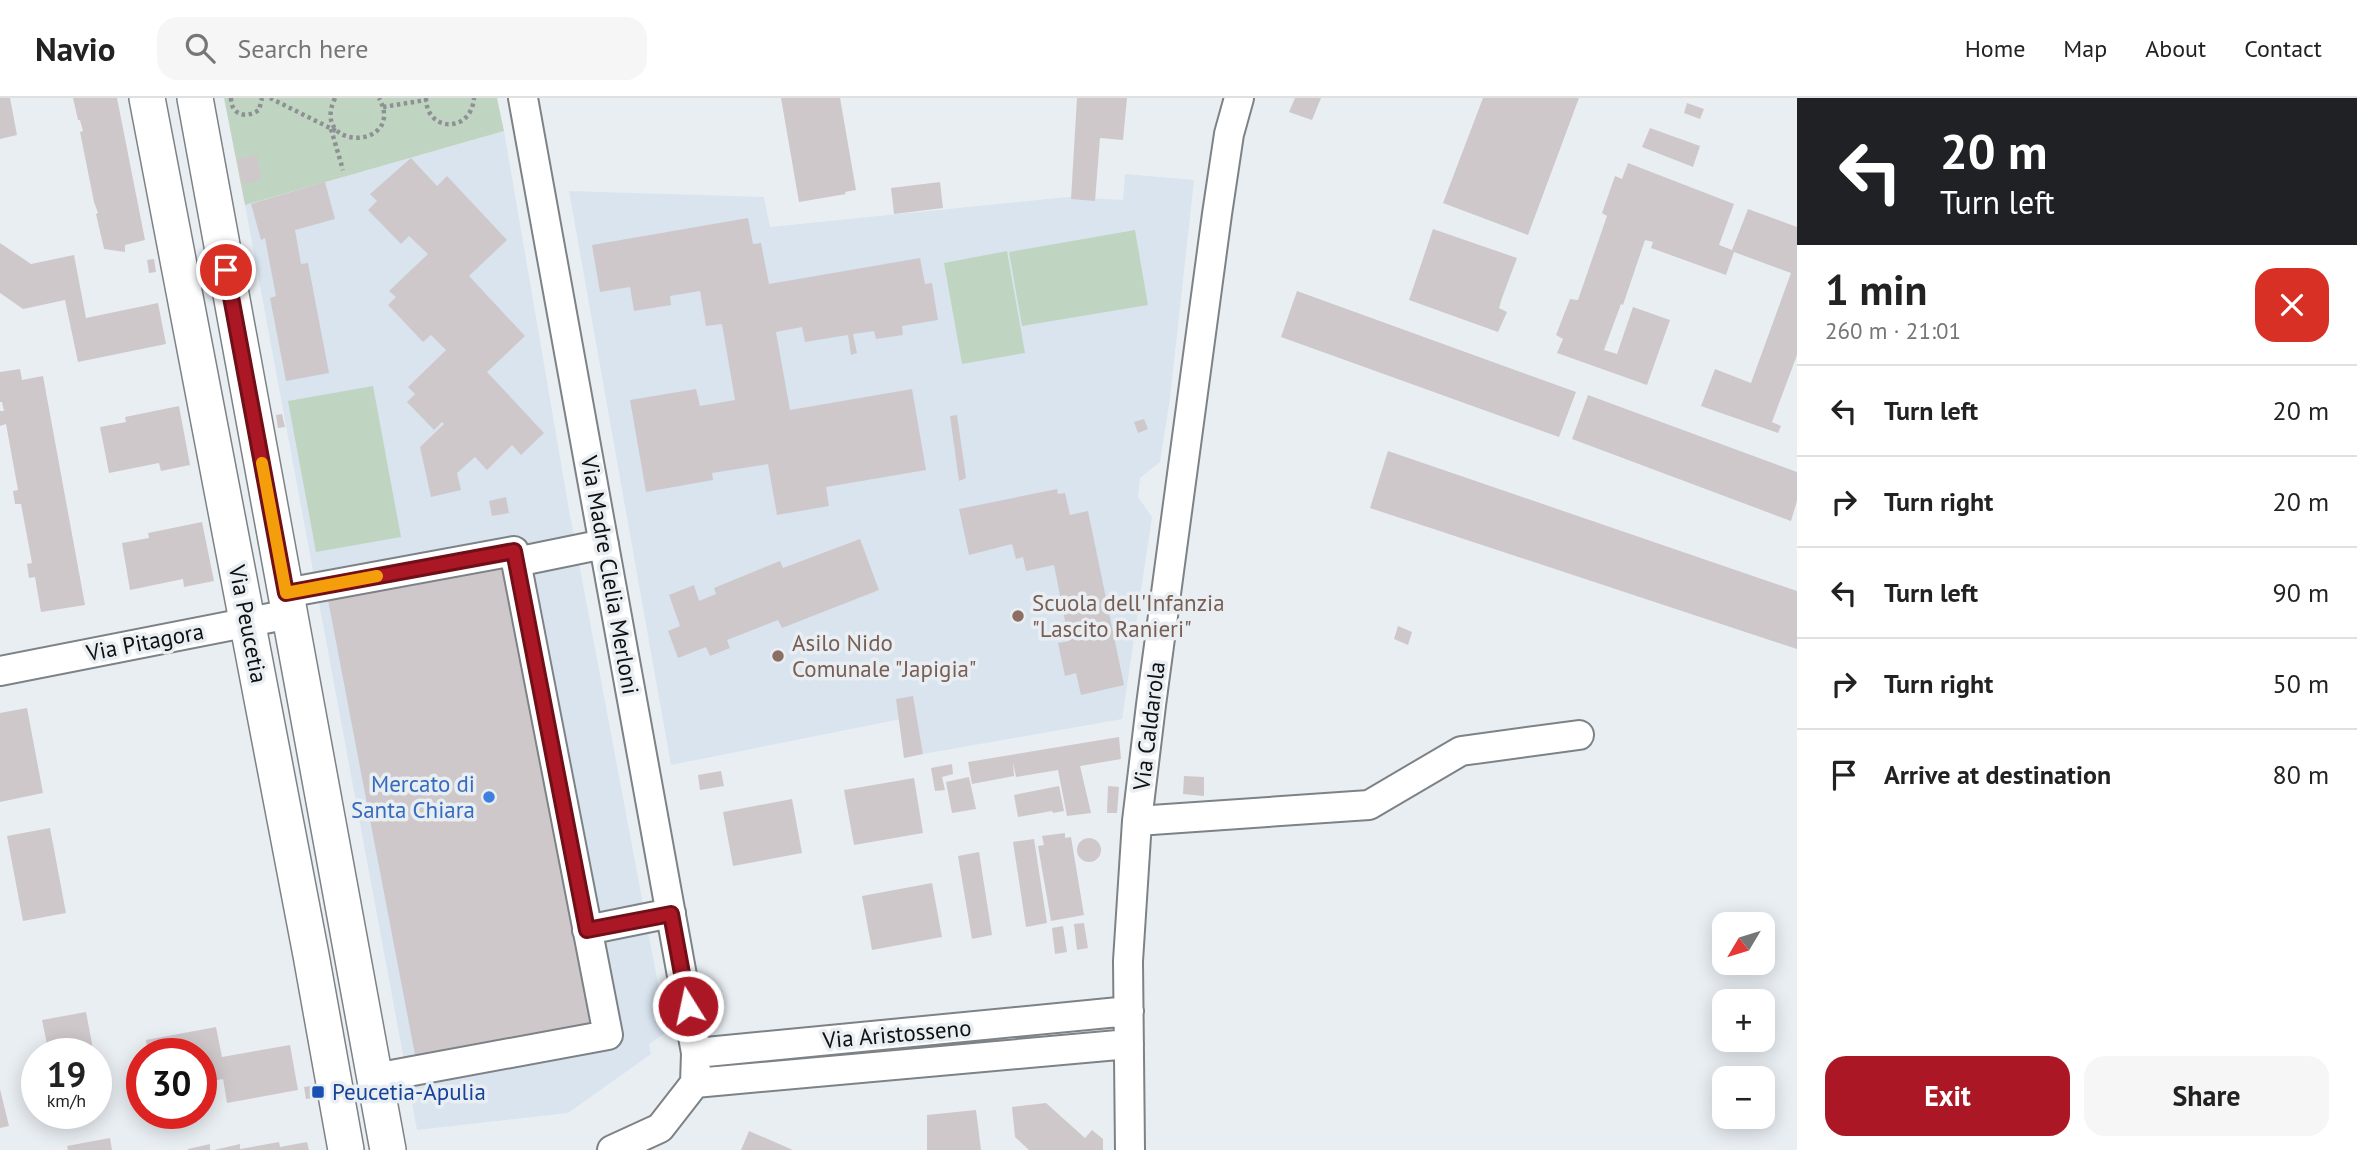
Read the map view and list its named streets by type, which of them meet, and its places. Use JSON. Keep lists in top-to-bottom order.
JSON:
{
  "streets": {
    "main road": ["Via Peucetia"],
    "street": [
      "Via Madre Clelia Merloni",
      "Via Pitagora",
      "Via Caldarola",
      "Via Aristosseno"
    ]
  },
  "crossings": [
    ["Via Madre Clelia Merloni", "Via Aristosseno"],
    ["Via Peucetia", "Via Pitagora"],
    ["Via Caldarola", "Via Aristosseno"]
  ],
  "places": {
    "other": ["Scuola dell'Infanzia \"Lascito Ranieri\"", "Asilo Nido Comunale \"Japigia\"", "Mercato di Santa Chiara"],
    "transit": ["Peucetia-Apulia"]
  },
  "north": "bottom left",
  "page": {
    "header": "Navio",
    "search": "Search here",
    "nav": [
      "Home",
      "Map",
      "About",
      "Contact"
    ],
    "turn": ["20 m", "Turn left"],
    "heading": ["1 min", "260 m · 21:01"],
    "list": [
      {
        "name": "Turn left",
        "value": "20 m"
      },
      {
        "name": "Turn right",
        "value": "20 m"
      },
      {
        "name": "Turn left",
        "value": "90 m"
      },
      {
        "name": "Turn right",
        "value": "50 m"
      },
      {
        "name": "Arrive at destination",
        "value": "80 m"
      }
    ],
    "map_buttons": ["+", "−"],
    "speed": "19 km/h",
    "limit": "30",
    "buttons": ["Exit", "Share"]
  }
}
